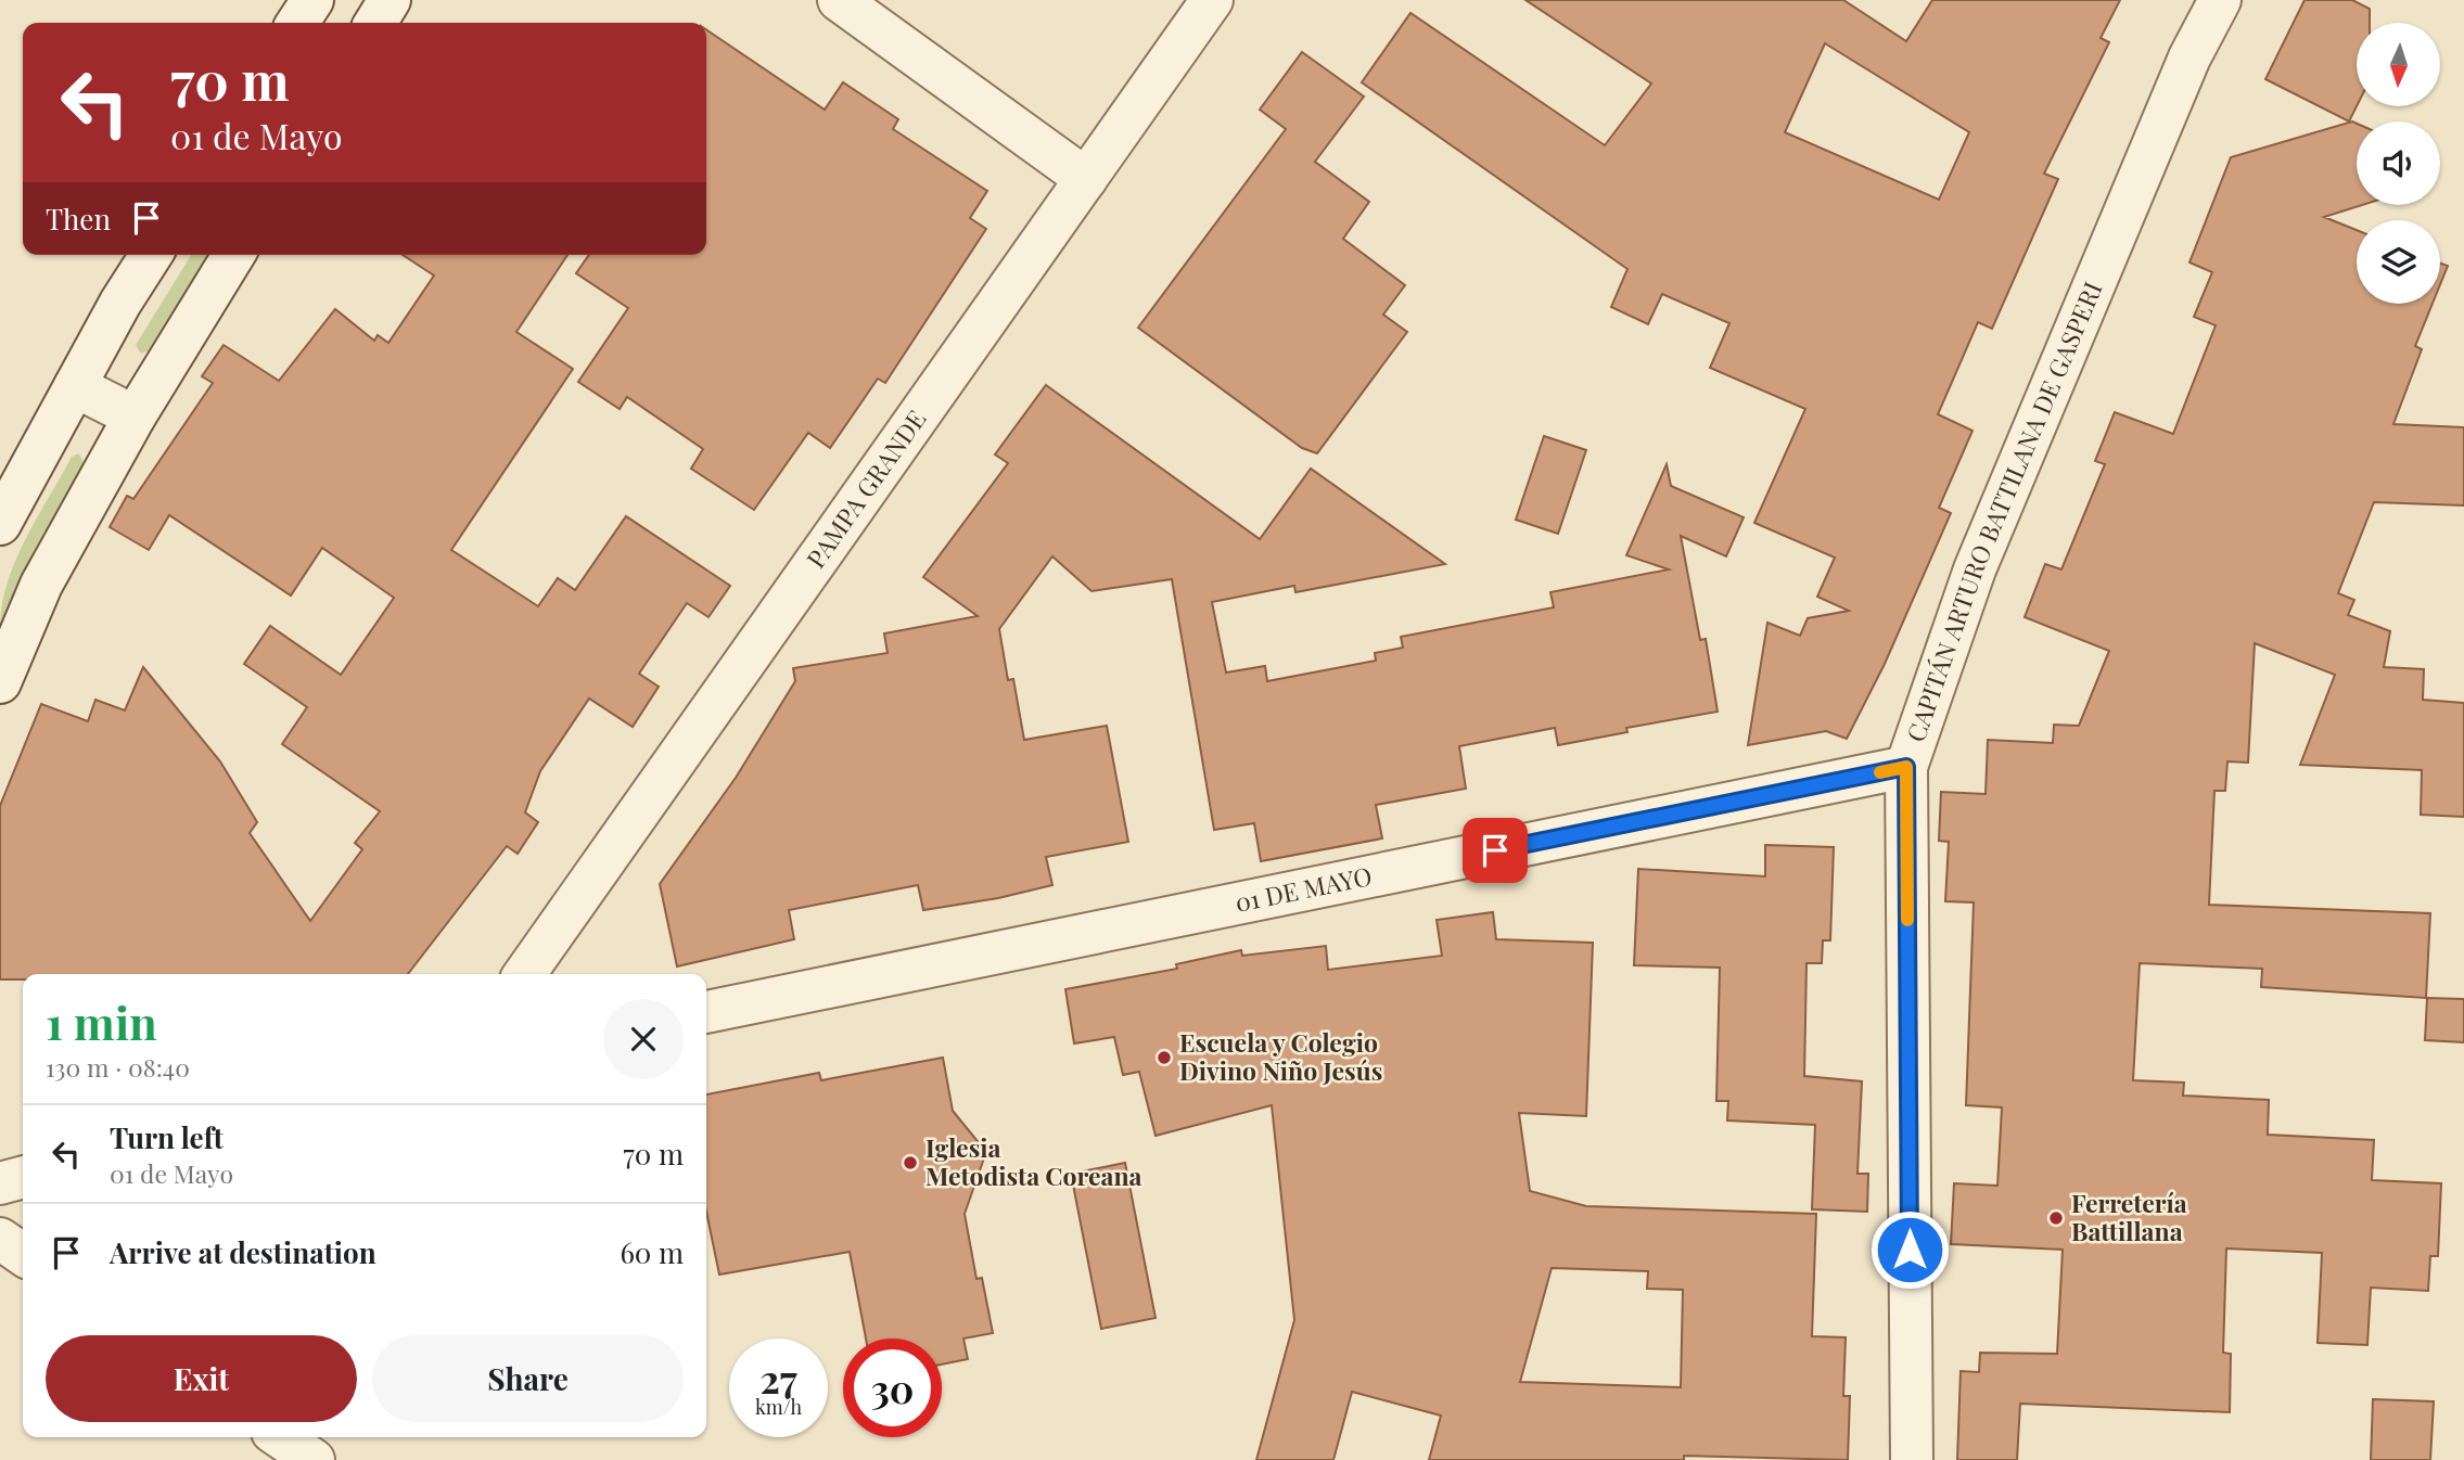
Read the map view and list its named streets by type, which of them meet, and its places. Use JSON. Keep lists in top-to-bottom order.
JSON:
{
  "streets": {
    "street": ["PAMPA GRANDE", "CAPITÁN ARTURO BATTILANA DE GASPERI", "01 DE MAYO"]
  },
  "crossings": [
    ["CAPITÁN ARTURO BATTILANA DE GASPERI", "01 DE MAYO"]
  ],
  "places": ["Escuela y Colegio Divino Niño Jesús", "Iglesia Metodista Coreana", "Ferretería Battillana"],
  "north": "bottom",
  "page": {
    "turn": ["70 m", "01 de Mayo"],
    "then": "Then",
    "heading": ["1 min", "130 m · 08:40"],
    "list": [
      {
        "name": "Turn left",
        "note": "01 de Mayo",
        "value": "70 m"
      },
      {
        "name": "Arrive at destination",
        "value": "60 m"
      }
    ],
    "buttons": ["Exit", "Share"],
    "speed": "27 km/h",
    "limit": "30"
  }
}
